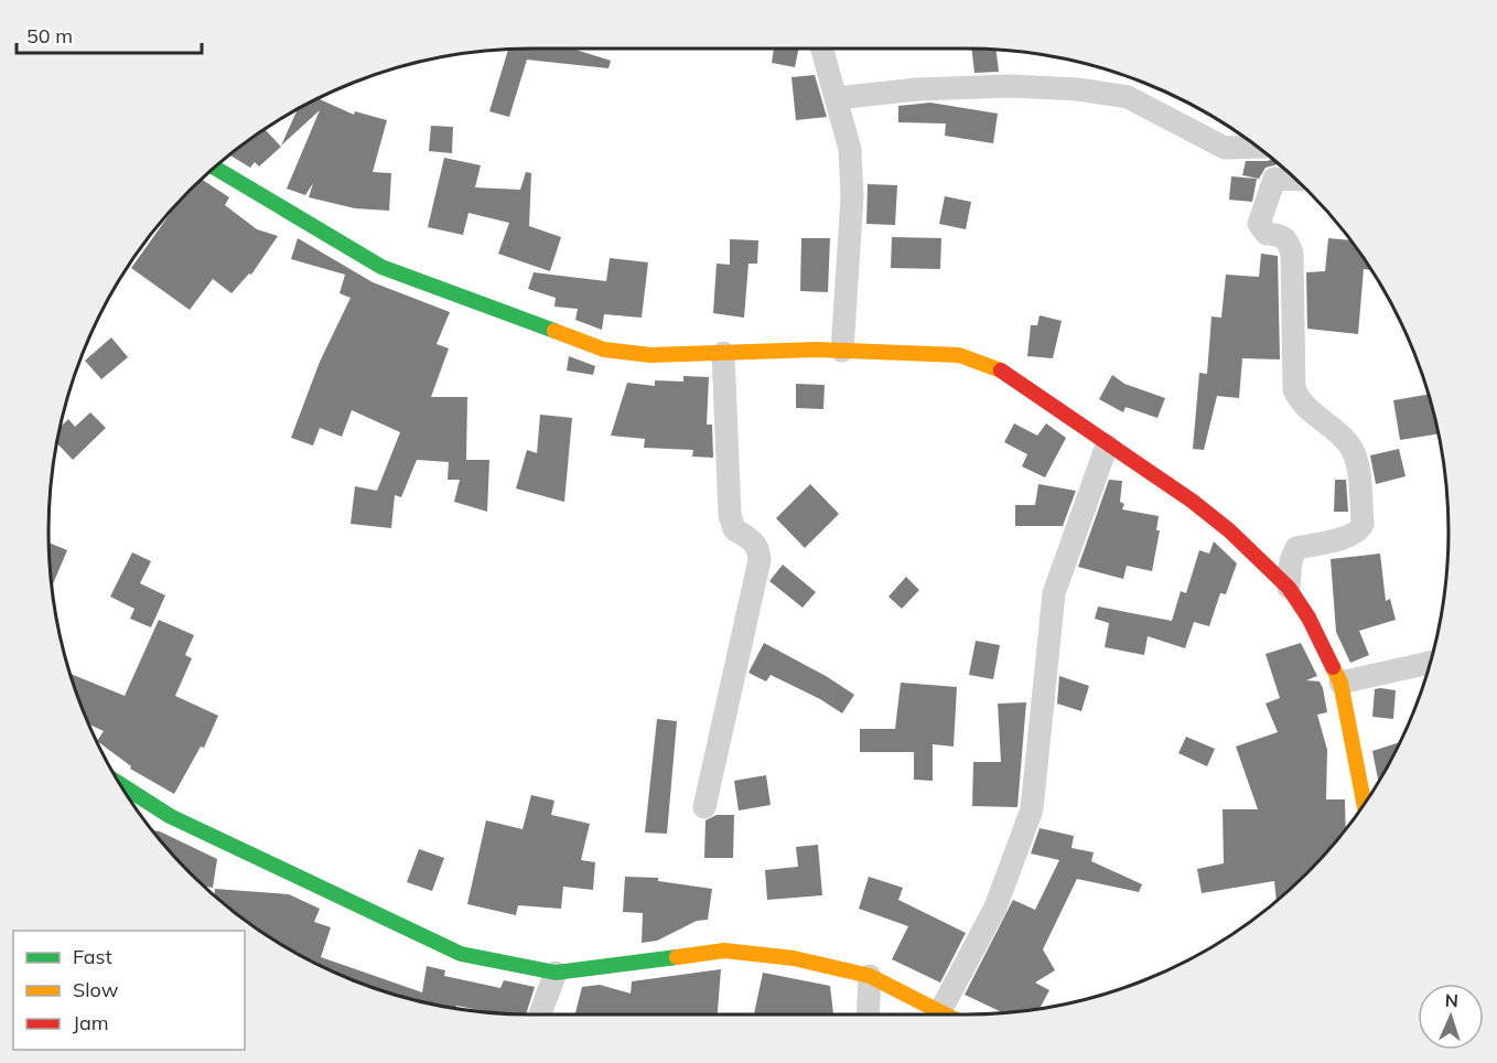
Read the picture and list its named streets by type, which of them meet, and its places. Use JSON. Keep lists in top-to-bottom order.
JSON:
{
  "legend": ["Fast", "Slow", "Jam"],
  "scale_bar": "50 m",
  "north": "top"
}
